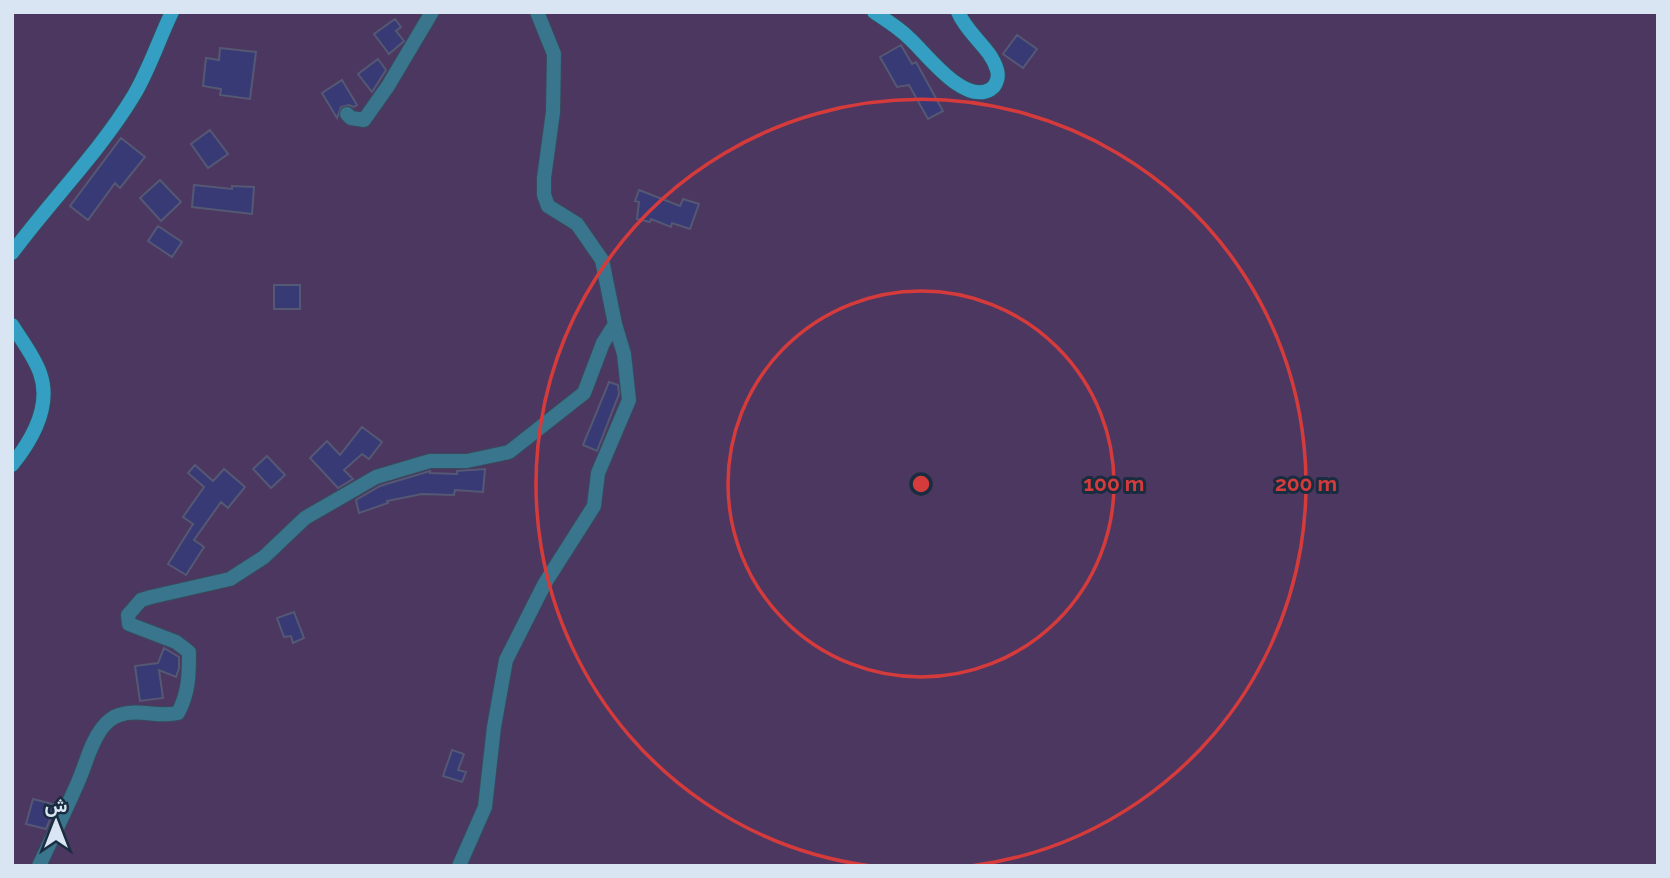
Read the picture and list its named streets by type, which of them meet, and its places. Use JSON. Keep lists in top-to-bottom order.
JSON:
{
  "north": "top",
  "rings": ["100 m", "200 m"]
}
